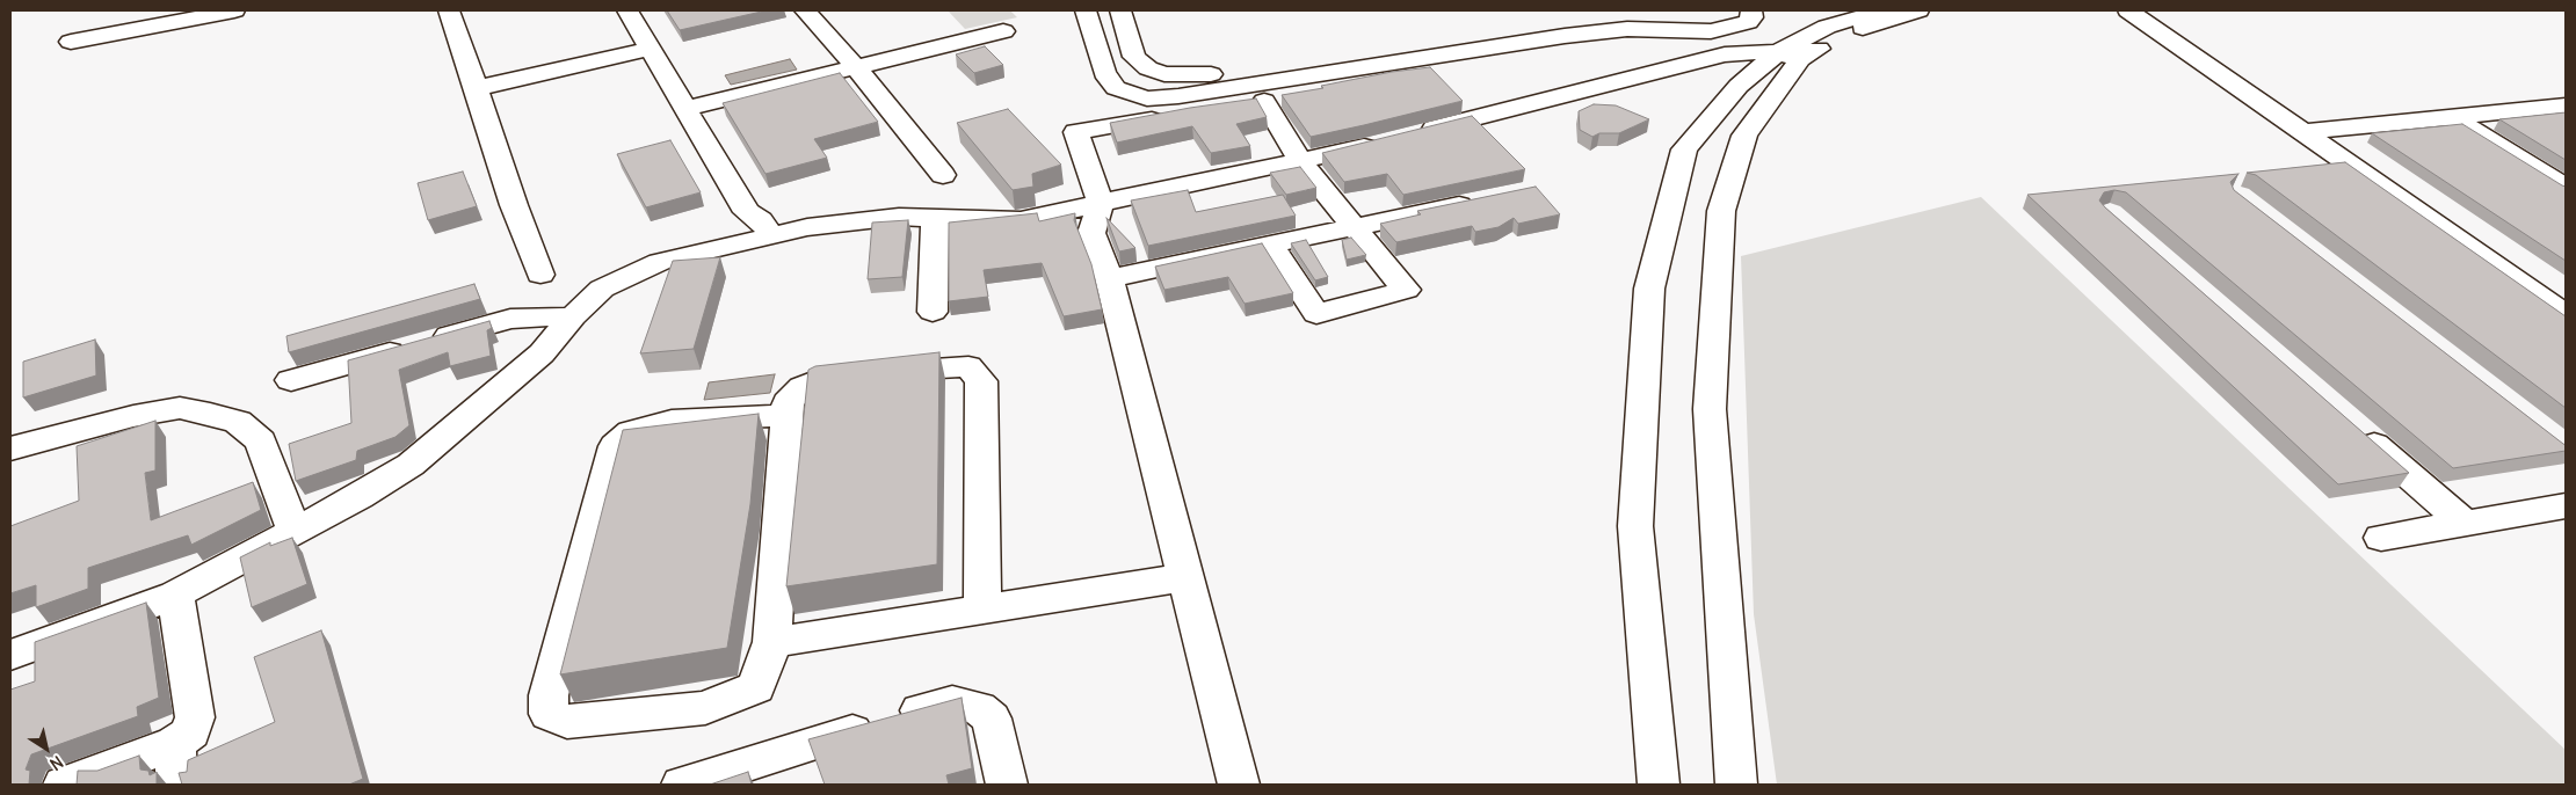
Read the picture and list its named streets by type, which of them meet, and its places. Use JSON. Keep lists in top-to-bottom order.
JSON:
{
  "north": "bottom right"
}
